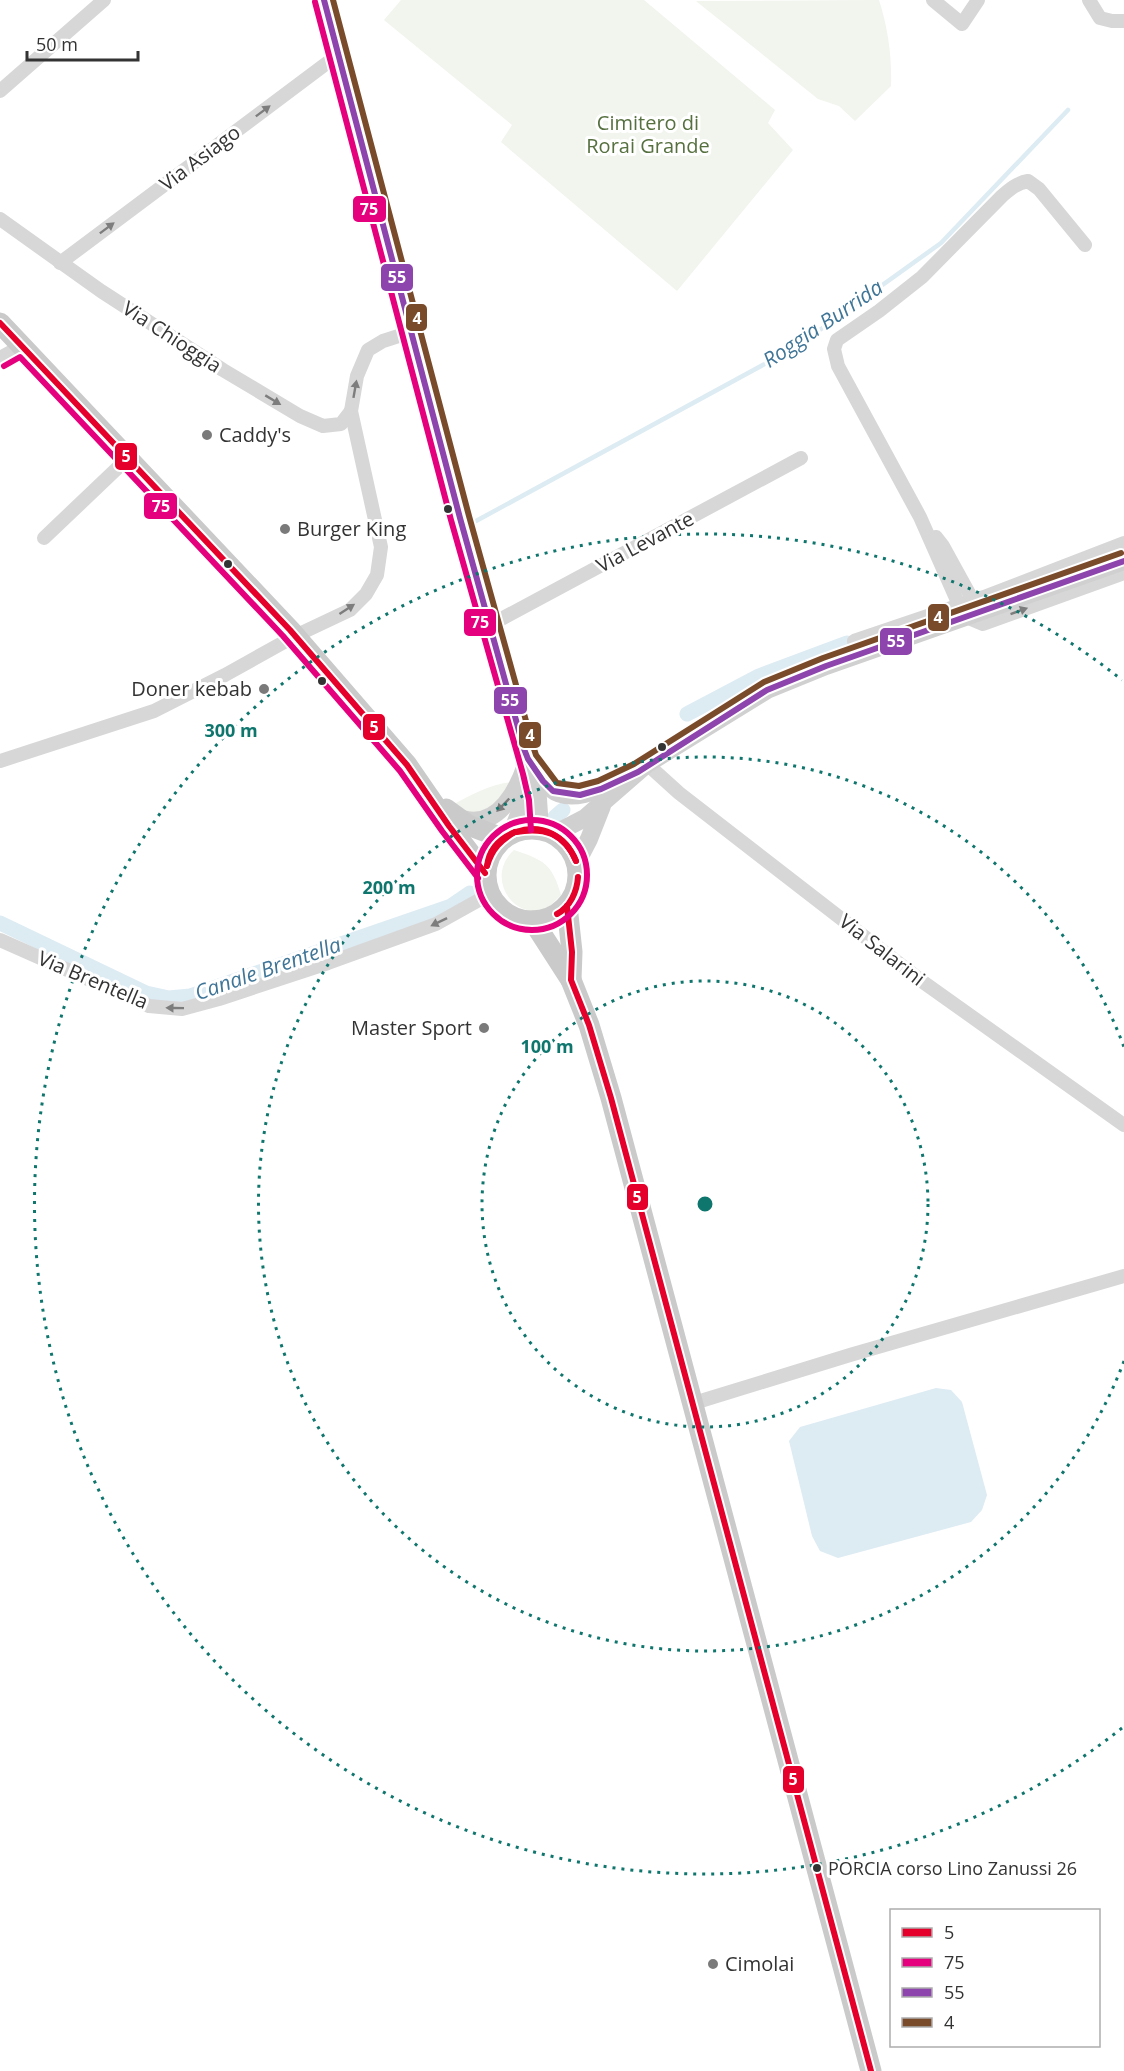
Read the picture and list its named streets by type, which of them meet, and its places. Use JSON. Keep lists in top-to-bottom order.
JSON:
{
  "streets": {
    "street": [
      "Via Asiago",
      "Via Chioggia",
      "Via Levante",
      "Via Salarini",
      "Via Brentella"
    ]
  },
  "crossings": [
    ["Via Asiago", "Via Chioggia"]
  ],
  "one_way": ["Via Asiago", "Via Chioggia", "Via Brentella"],
  "water": ["Roggia Burrida", "Canale Brentella"],
  "parks": ["Cimitero di Rorai Grande"],
  "places": [
    "Caddy's",
    "Burger King",
    "Doner kebab",
    "Master Sport",
    "PORCIA corso Lino Zanussi 26",
    "Cimolai"
  ],
  "lines": [
    "transit line 55",
    "transit line 4",
    "transit line 75",
    "transit line 5"
  ],
  "legend": [
    "5",
    "75",
    "55",
    "4"
  ],
  "scale_bar": "50 m",
  "rings": ["300 m", "200 m", "100 m"]
}
